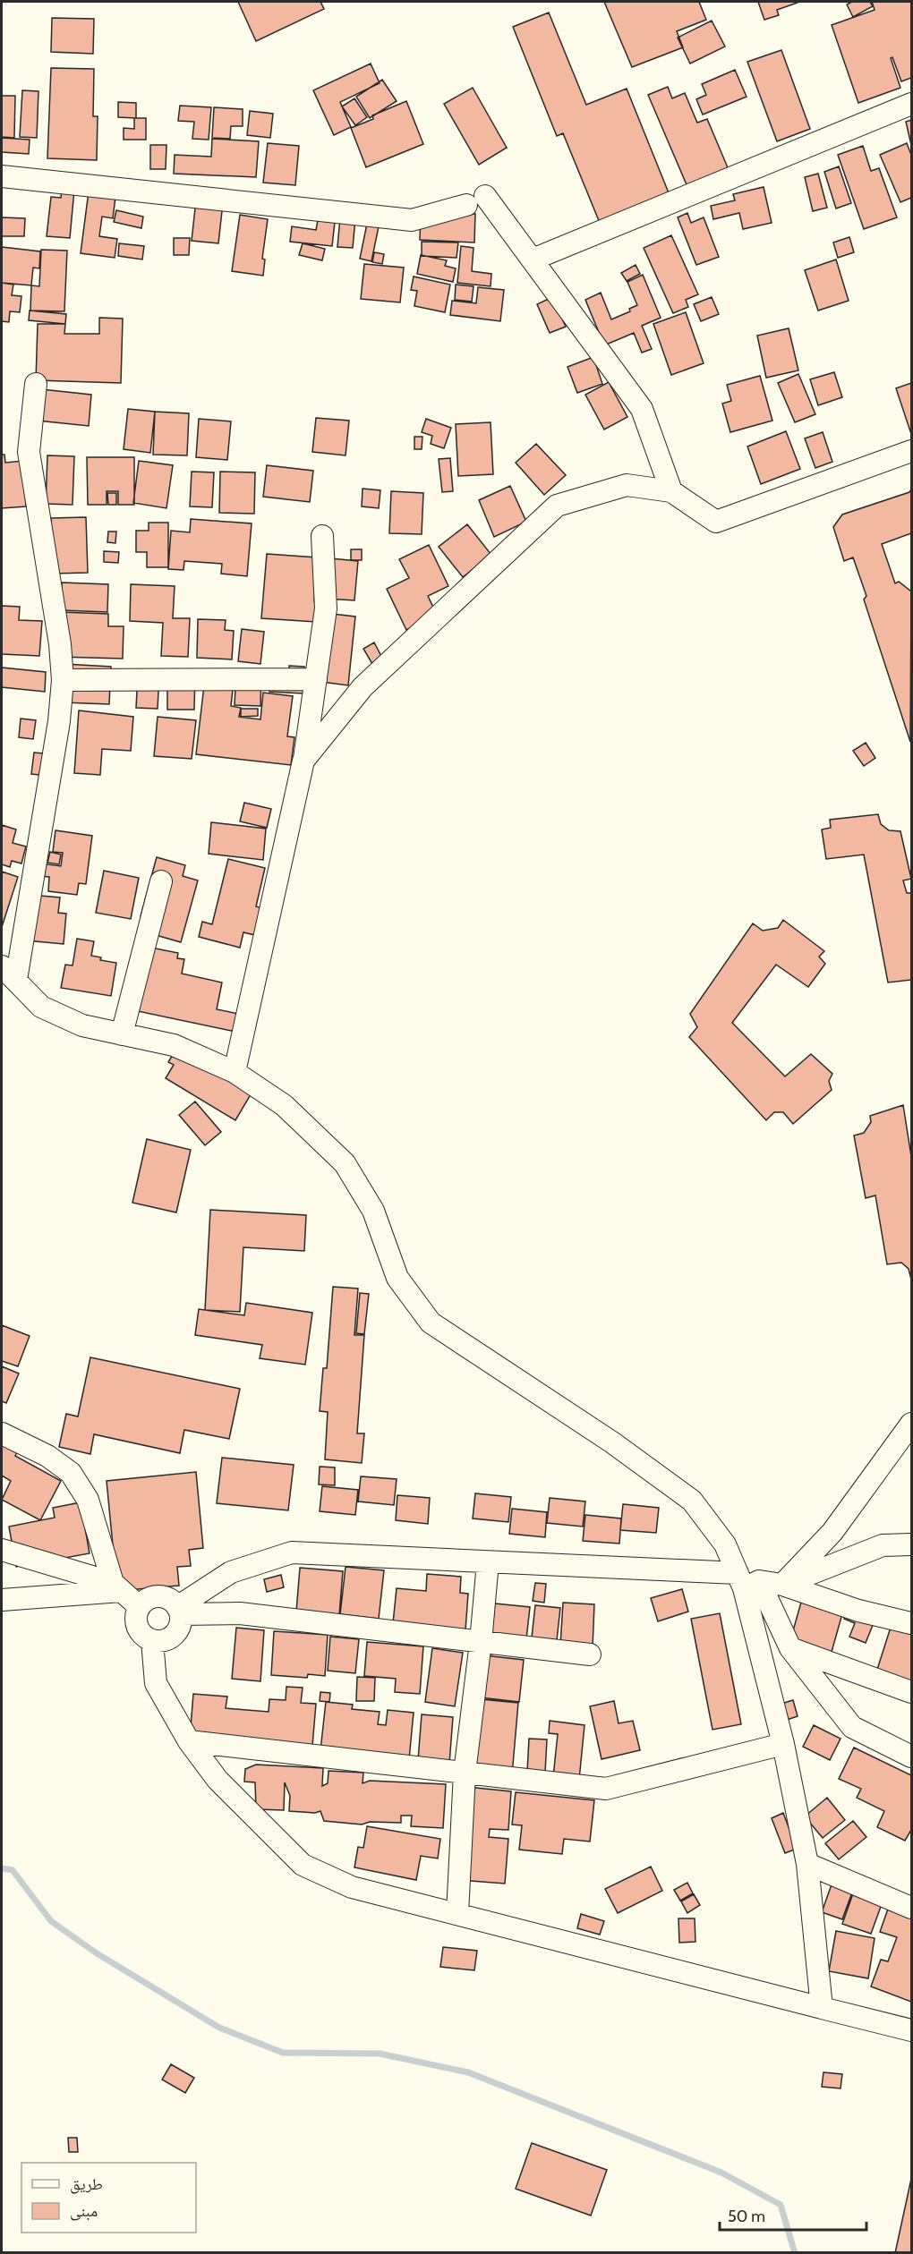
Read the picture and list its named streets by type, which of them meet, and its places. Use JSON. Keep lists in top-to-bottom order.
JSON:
{
  "legend": ["طريق", "مبنى"],
  "scale_bar": "50 m"
}
